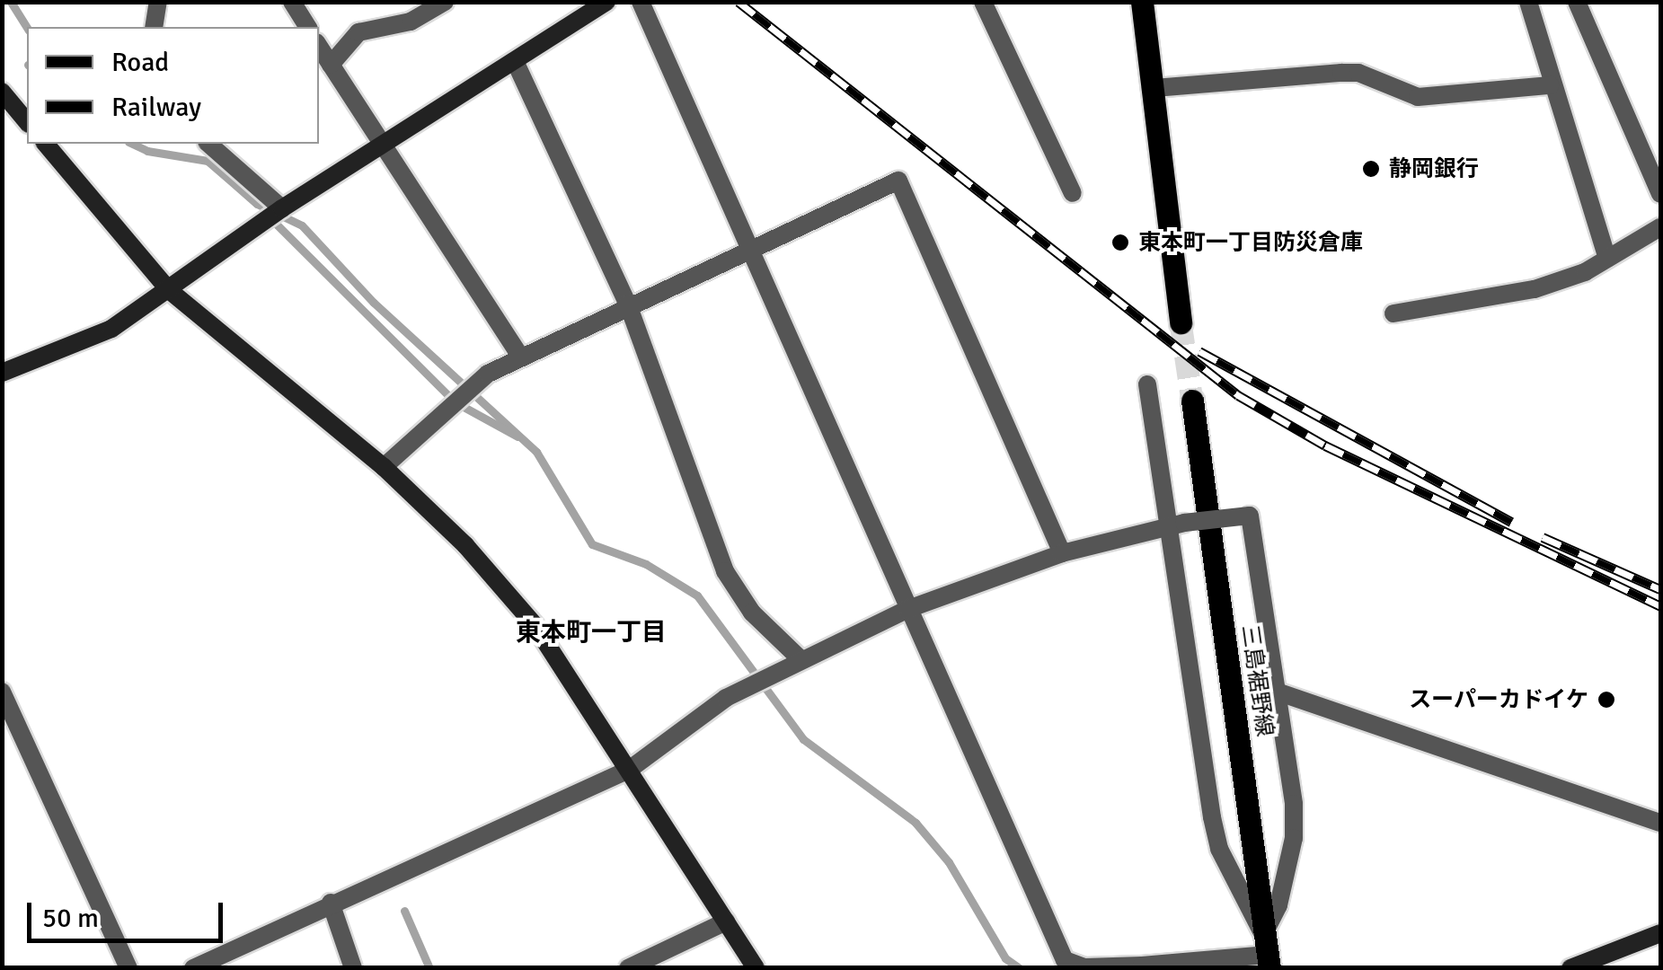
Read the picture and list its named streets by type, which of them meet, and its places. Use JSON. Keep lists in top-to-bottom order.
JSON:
{
  "streets": {
    "main road": ["三島裾野線"]
  },
  "districts": ["東本町一丁目"],
  "places": ["静岡銀行", "東本町一丁目防災倉庫", "スーパーカドイケ"],
  "legend": ["Road", "Railway"],
  "scale_bar": "50 m"
}
